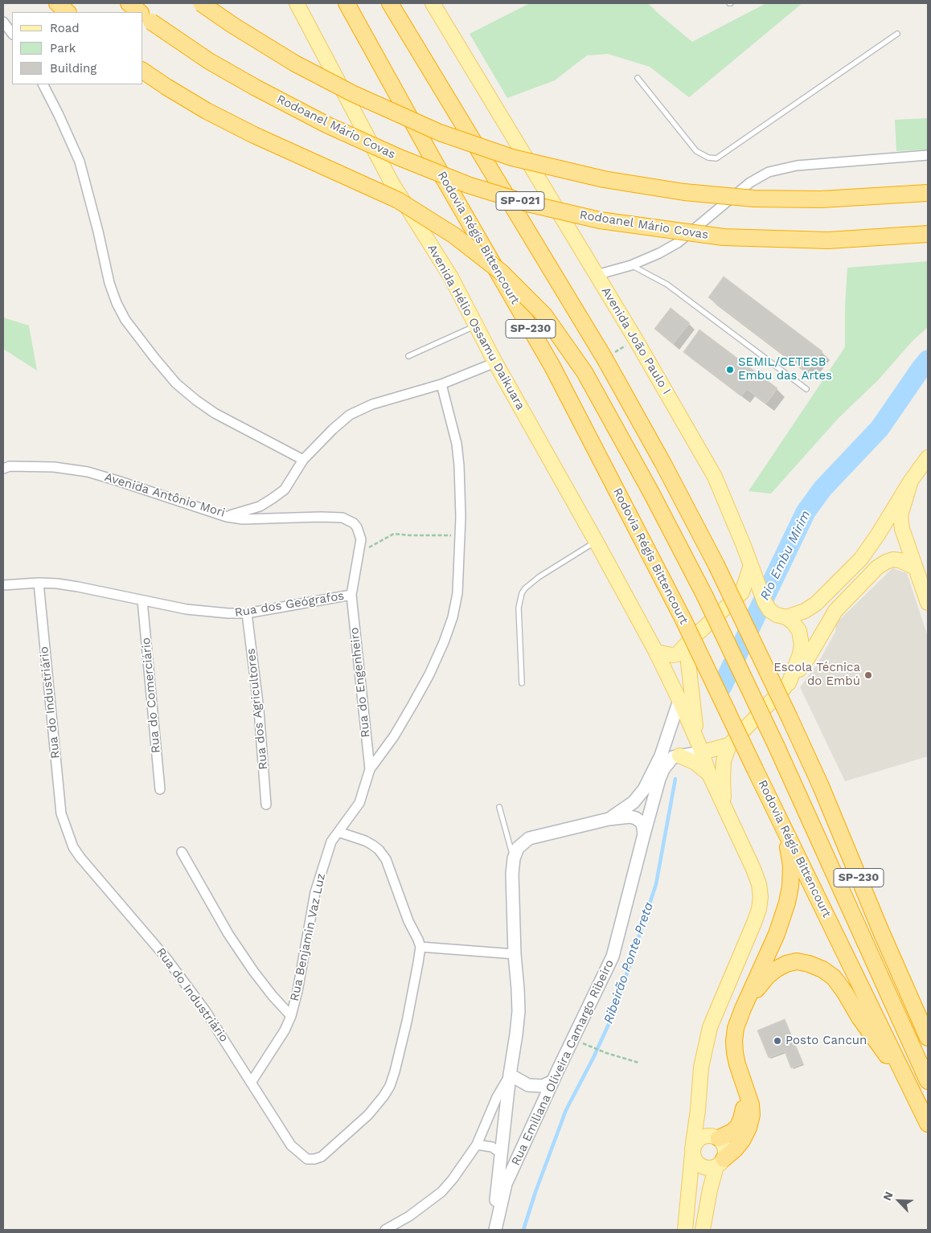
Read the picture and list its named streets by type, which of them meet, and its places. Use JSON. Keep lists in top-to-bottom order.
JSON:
{
  "streets": {
    "highway": [
      "Rodoanel Mário Covas",
      "SP-021",
      "Rodovia Régis Bittencourt",
      "SP-230"
    ],
    "main road": ["Avenida Hélio Ossamu Daikuara", "Avenida João Paulo I", "Rua Emiliana Oliveira Camargo Ribeiro"],
    "street": [
      "Avenida Antônio Mori",
      "Rua dos Geógrafos",
      "Rua do Engenheiro",
      "Rua do Comerciário",
      "Rua do Industriário",
      "Rua dos Agricultores",
      "Rua Benjamin Vaz Luz"
    ]
  },
  "crossings": [
    ["Avenida Hélio Ossamu Daikuara", "Avenida Antônio Mori"],
    ["Avenida Hélio Ossamu Daikuara", "Rua Emiliana Oliveira Camargo Ribeiro"],
    ["Avenida Antônio Mori", "Rua dos Geógrafos"],
    ["Avenida Antônio Mori", "Rua Benjamin Vaz Luz"],
    ["Rua dos Geógrafos", "Rua do Engenheiro"],
    ["Rua dos Geógrafos", "Rua do Comerciário"],
    ["Rua dos Geógrafos", "Rua do Industriário"],
    ["Rua dos Geógrafos", "Rua dos Agricultores"],
    ["Rua do Engenheiro", "Rua Benjamin Vaz Luz"],
    ["Rua do Industriário", "Rua Benjamin Vaz Luz"]
  ],
  "water": ["Rio Embu Mirim", "Ribeirão Ponte Preta"],
  "places": ["SEMIL/CETESB Embu das Artes", "Escola Técnica do Embú", "Posto Cancun"],
  "legend": ["Road", "Park", "Building"],
  "north": "top left"
}
